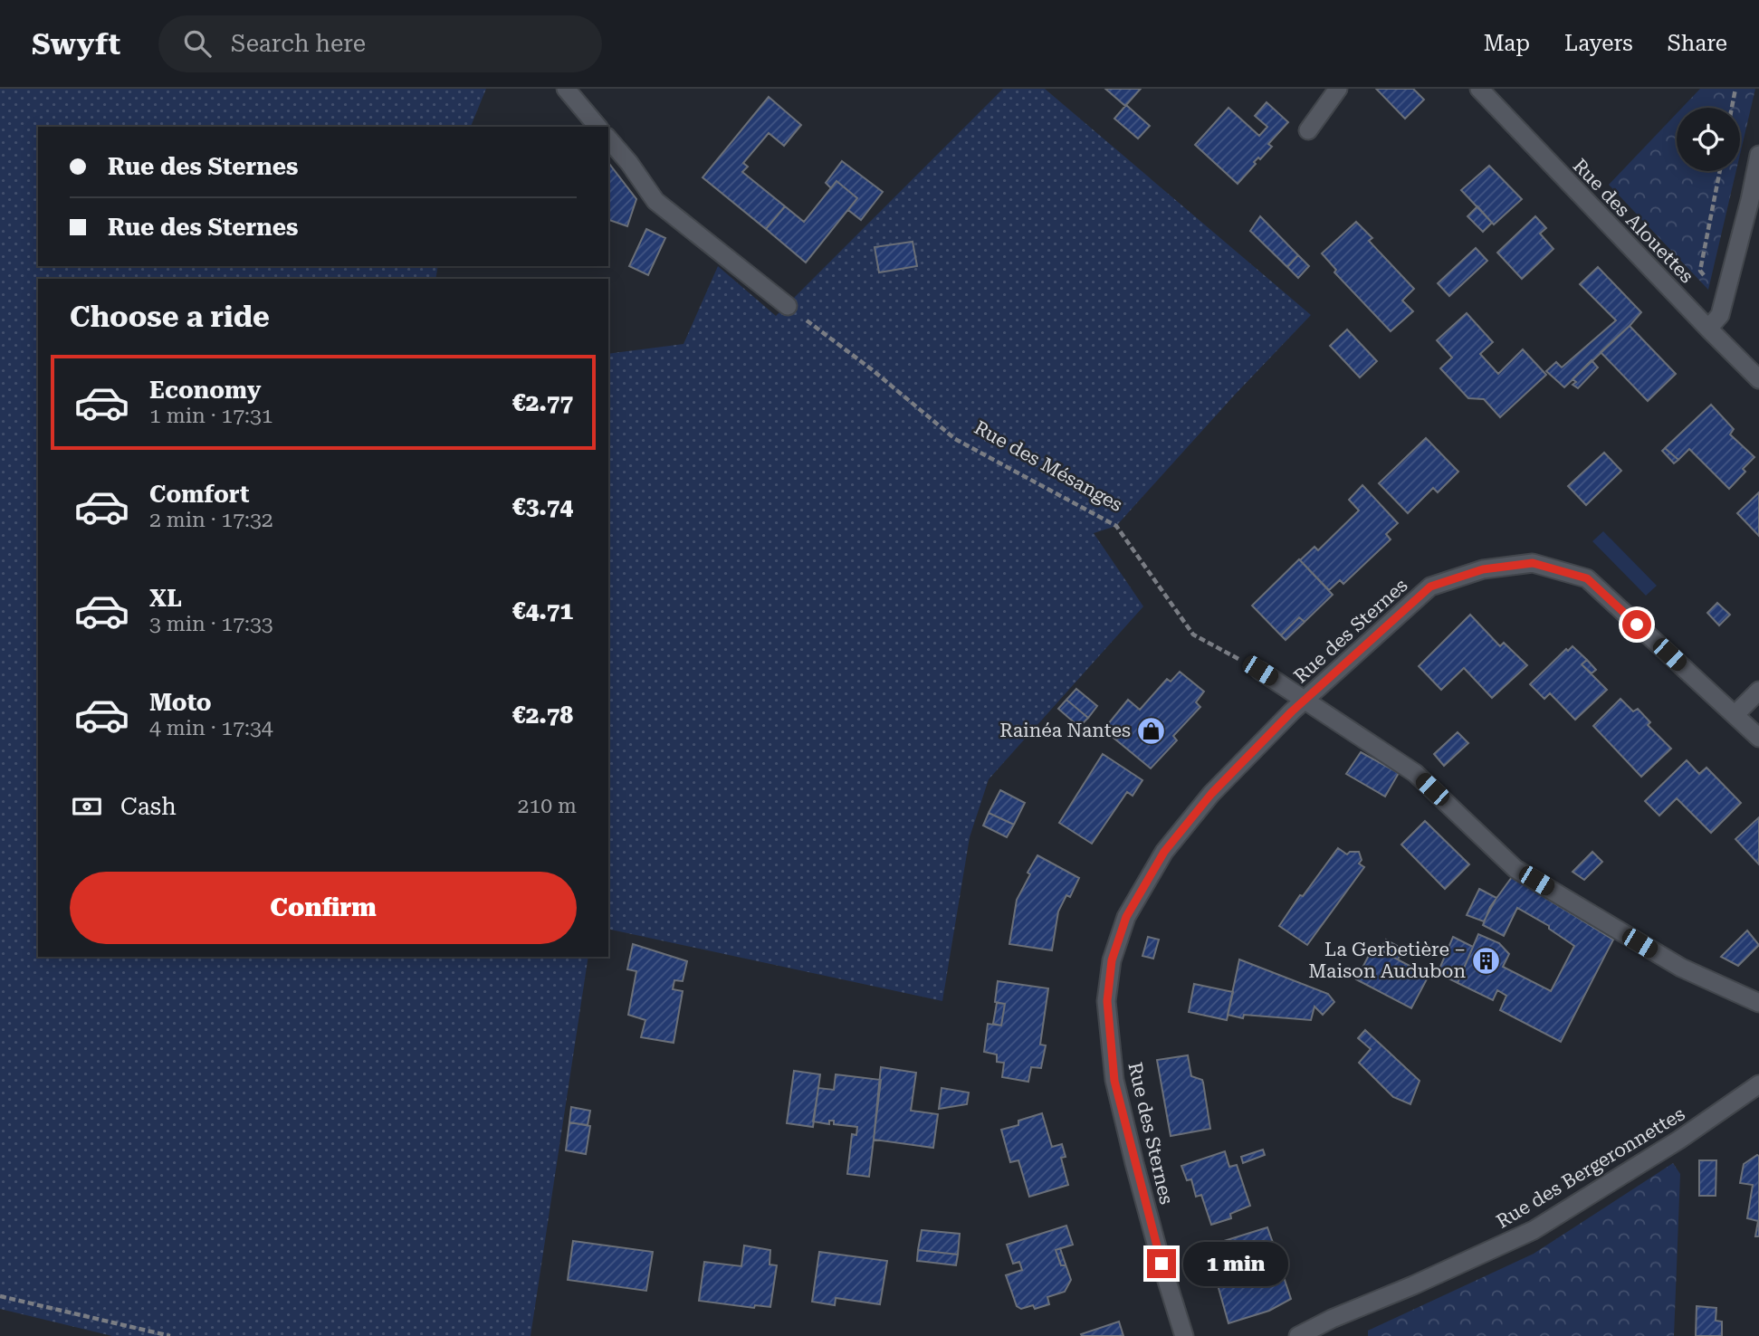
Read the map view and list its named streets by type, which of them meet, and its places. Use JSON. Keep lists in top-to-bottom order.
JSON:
{
  "streets": {
    "street": ["Rue des Alouettes", "Rue des Sternes", "Rue des Bergeronnettes"],
    "path": ["Rue des Mésanges"]
  },
  "places": {
    "shop": ["Rainéa Nantes"],
    "building": ["La Gerbetière – Maison Audubon"]
  },
  "page": {
    "header": "Swyft",
    "search": "Search here",
    "nav": ["Map", "Layers", "Share"],
    "banner": ["Rue des Sternes", "Rue des Sternes"],
    "heading": "Choose a ride",
    "list": [
      {
        "name": "Economy",
        "note": "1 min · 17:31",
        "value": "€2.77"
      },
      {
        "name": "Comfort",
        "note": "2 min · 17:32",
        "value": "€3.74"
      },
      {
        "name": "XL",
        "note": "3 min · 17:33",
        "value": "€4.71"
      },
      {
        "name": "Moto",
        "note": "4 min · 17:34",
        "value": "€2.78"
      }
    ],
    "pay": ["Cash", "210 m"],
    "buttons": "Confirm",
    "bubble": "1 min"
  }
}
